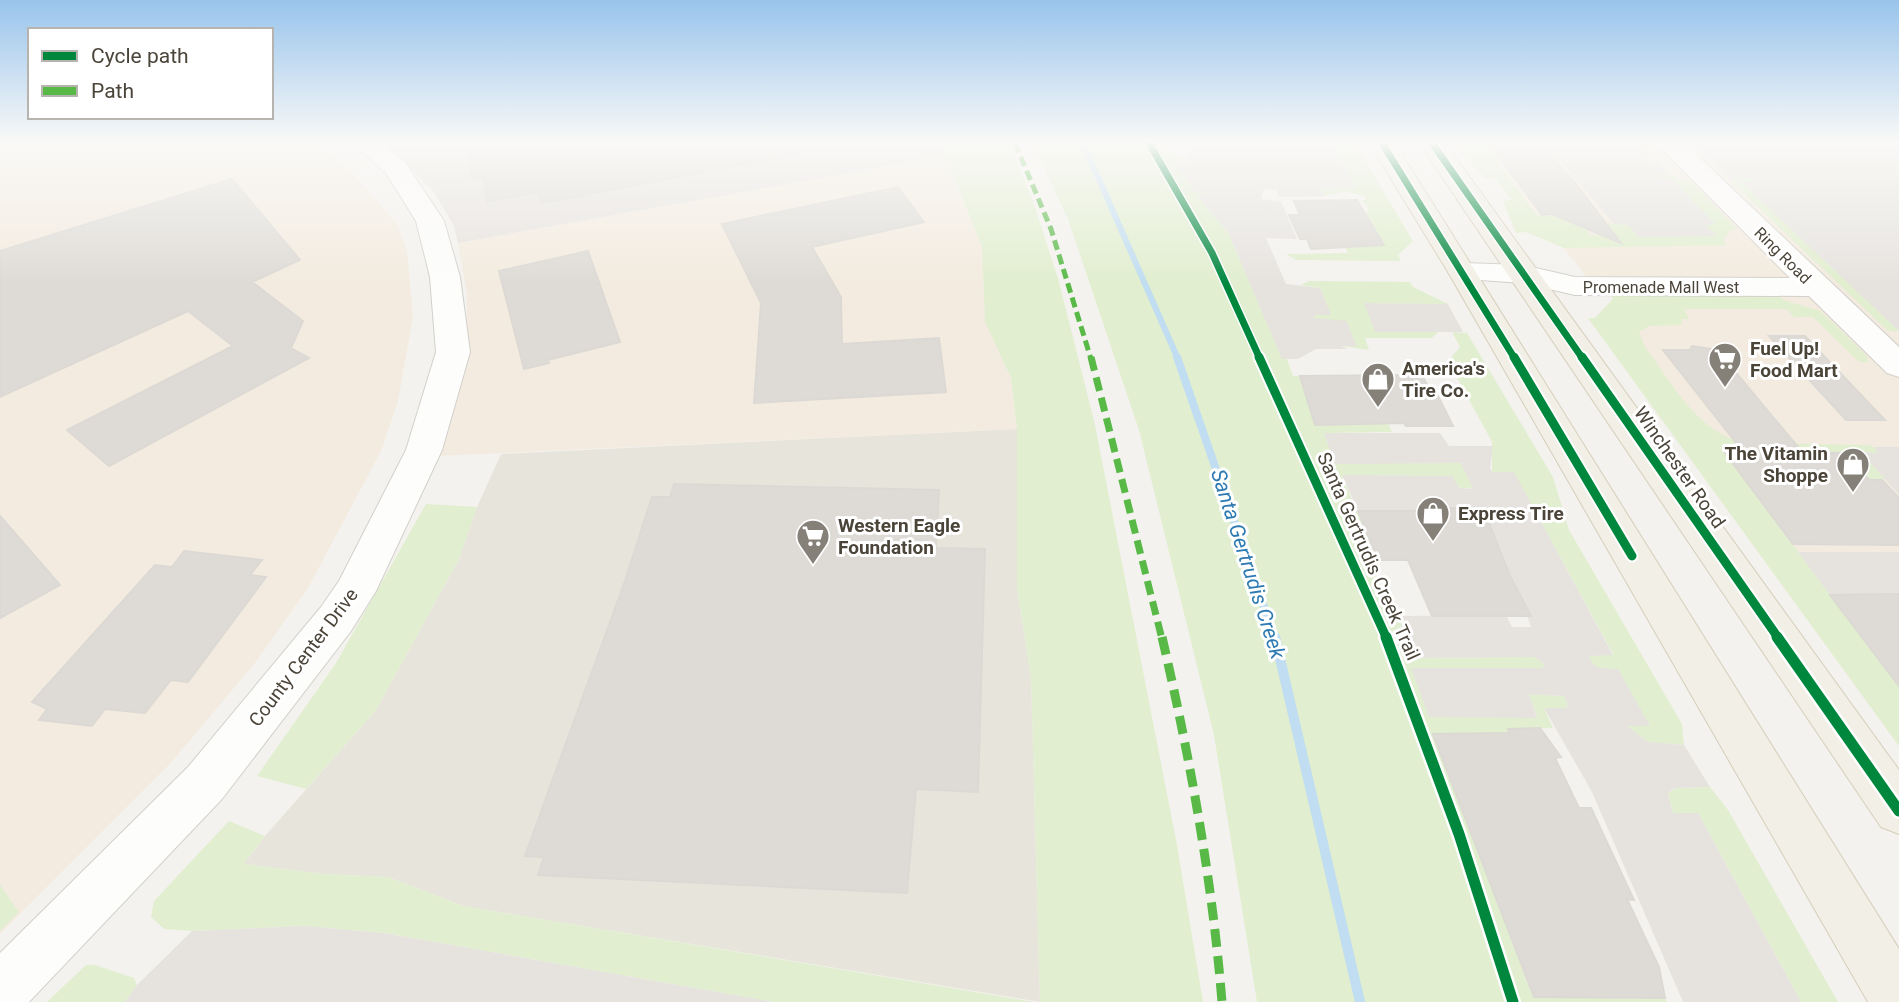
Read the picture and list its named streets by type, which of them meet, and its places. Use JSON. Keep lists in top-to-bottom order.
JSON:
{
  "streets": {
    "main road": ["Winchester Road"],
    "street": ["Ring Road", "Promenade Mall West", "County Center Drive"],
    "cycle path": ["Santa Gertrudis Creek Trail"]
  },
  "crossings": [
    ["Ring Road", "Promenade Mall West"],
    ["Promenade Mall West", "Winchester Road"]
  ],
  "water": ["Santa Gertrudis Creek"],
  "places": {
    "supermarket": ["Fuel Up! Food Mart", "Western Eagle Foundation"],
    "shop": ["America's Tire Co.", "The Vitamin Shoppe", "Express Tire"]
  },
  "legend": ["Cycle path", "Path"]
}
